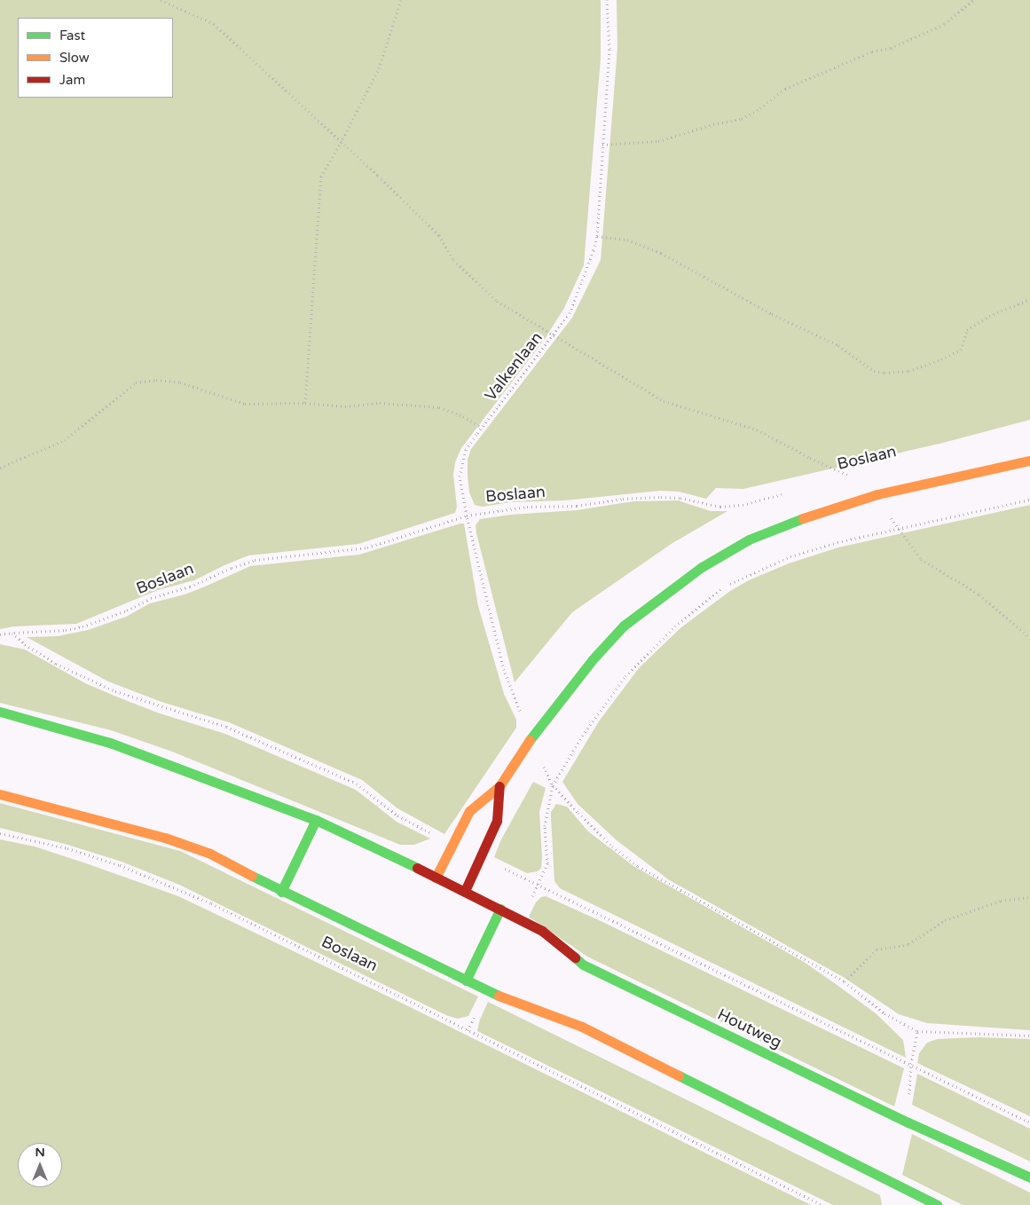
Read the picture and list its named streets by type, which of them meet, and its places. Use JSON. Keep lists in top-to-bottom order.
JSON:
{
  "streets": {
    "main road": ["Boslaan", "Houtweg"],
    "path": ["Valkenlaan"]
  },
  "crossings": [
    ["Valkenlaan", "Boslaan"]
  ],
  "legend": ["Fast", "Slow", "Jam"],
  "north": "top"
}
